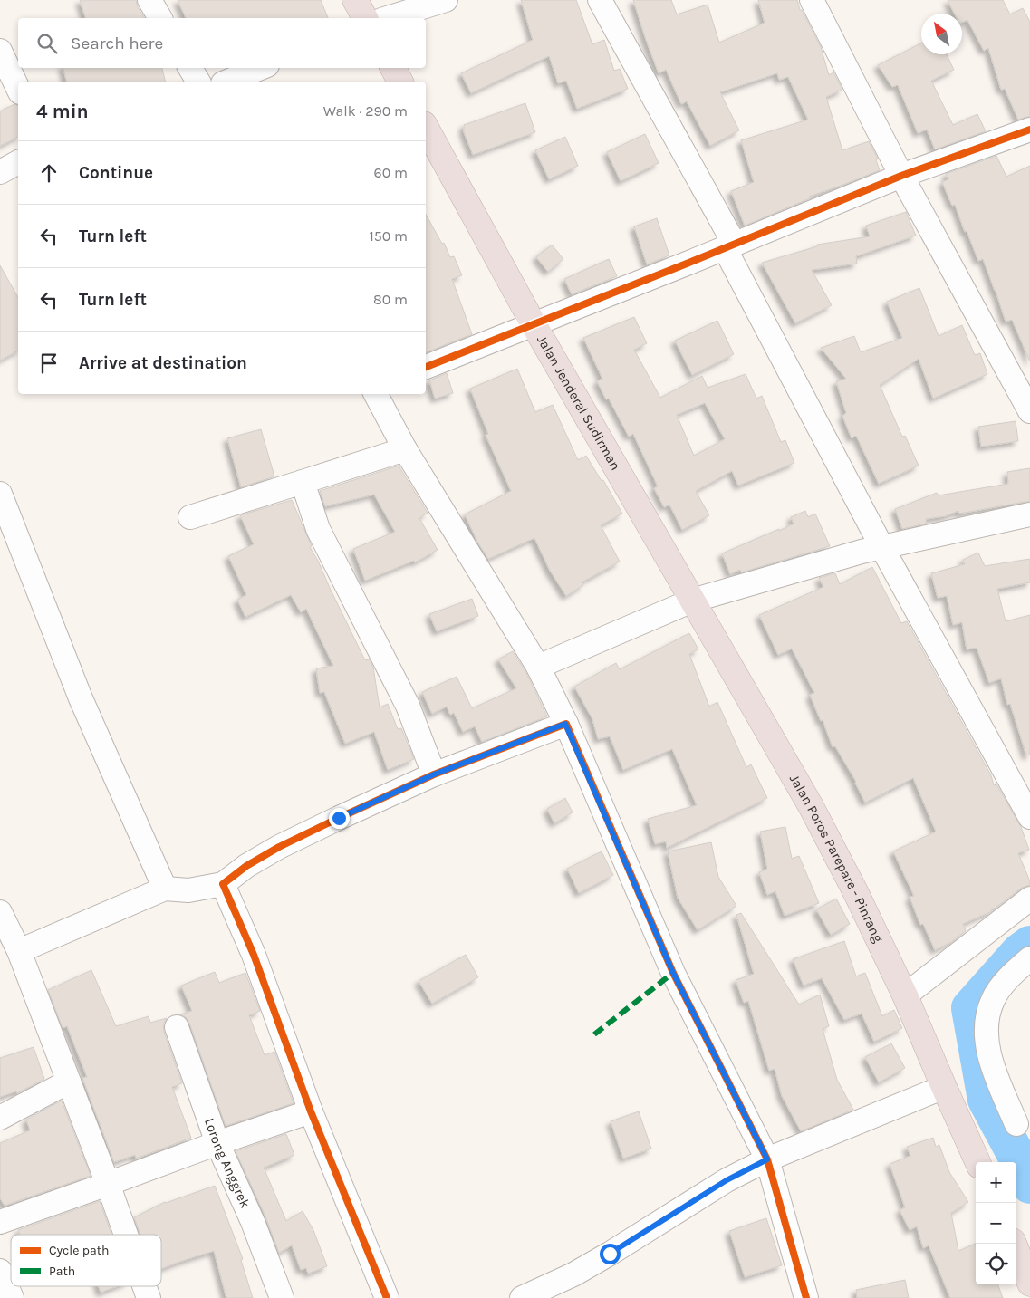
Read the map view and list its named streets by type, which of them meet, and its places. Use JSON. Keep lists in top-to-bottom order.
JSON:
{
  "streets": {
    "highway": ["Jalan Jenderal Sudirman", "Jalan Poros Parepare - Pinrang"],
    "street": ["Lorong Anggrek"]
  },
  "crossings": [
    ["Jalan Jenderal Sudirman", "Jalan Poros Parepare - Pinrang"]
  ],
  "legend": ["Cycle path", "Path"],
  "north": "top left",
  "page": {
    "search": "Search here",
    "heading": ["4 min", "Walk · 290 m"],
    "list": [
      ["Continue", "60 m"],
      ["Turn left", "150 m"],
      ["Turn left", "80 m"],
      "Arrive at destination"
    ],
    "map_buttons": ["+", "−"]
  }
}
